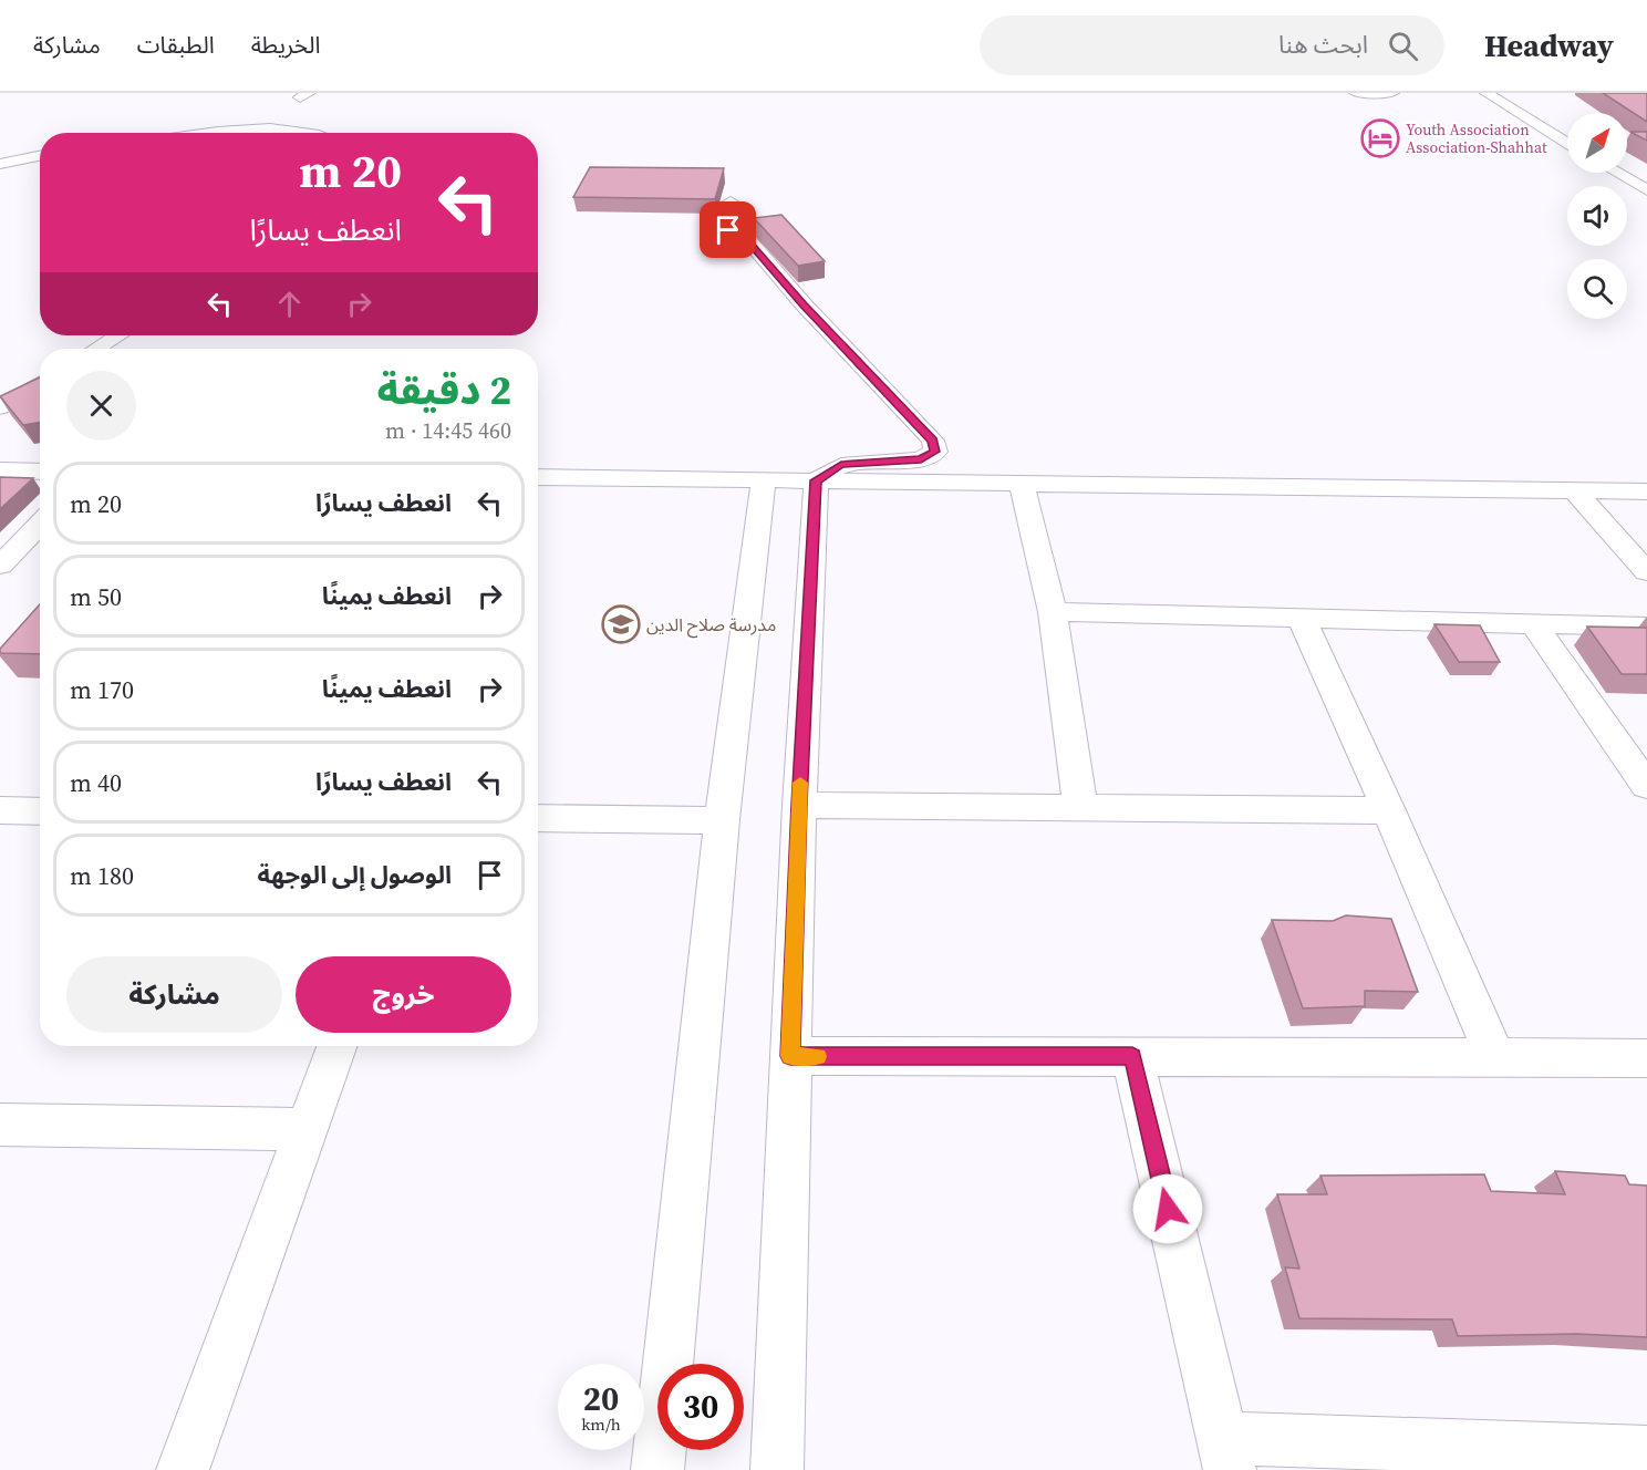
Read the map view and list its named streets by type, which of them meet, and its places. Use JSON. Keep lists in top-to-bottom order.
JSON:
{
  "places": {
    "hotel": ["Youth Association Association-Shahhat"],
    "school or university": ["مدرسة صلاح الدين"]
  },
  "north": "top right",
  "page": {
    "header": "Headway",
    "search": "ابحث هنا",
    "nav": ["الخريطة", "الطبقات", "مشاركة"],
    "turn": ["20 m", "انعطف يسارًا"],
    "heading": ["2 دقيقة", "460 m · 14:45"],
    "list": [
      {
        "name": "انعطف يسارًا",
        "value": "20 m"
      },
      {
        "name": "انعطف يمينًا",
        "value": "50 m"
      },
      {
        "name": "انعطف يمينًا",
        "value": "170 m"
      },
      {
        "name": "انعطف يسارًا",
        "value": "40 m"
      },
      {
        "name": "الوصول إلى الوجهة",
        "value": "180 m"
      }
    ],
    "buttons": ["خروج", "مشاركة"],
    "speed": "20 km/h",
    "limit": "30"
  }
}
